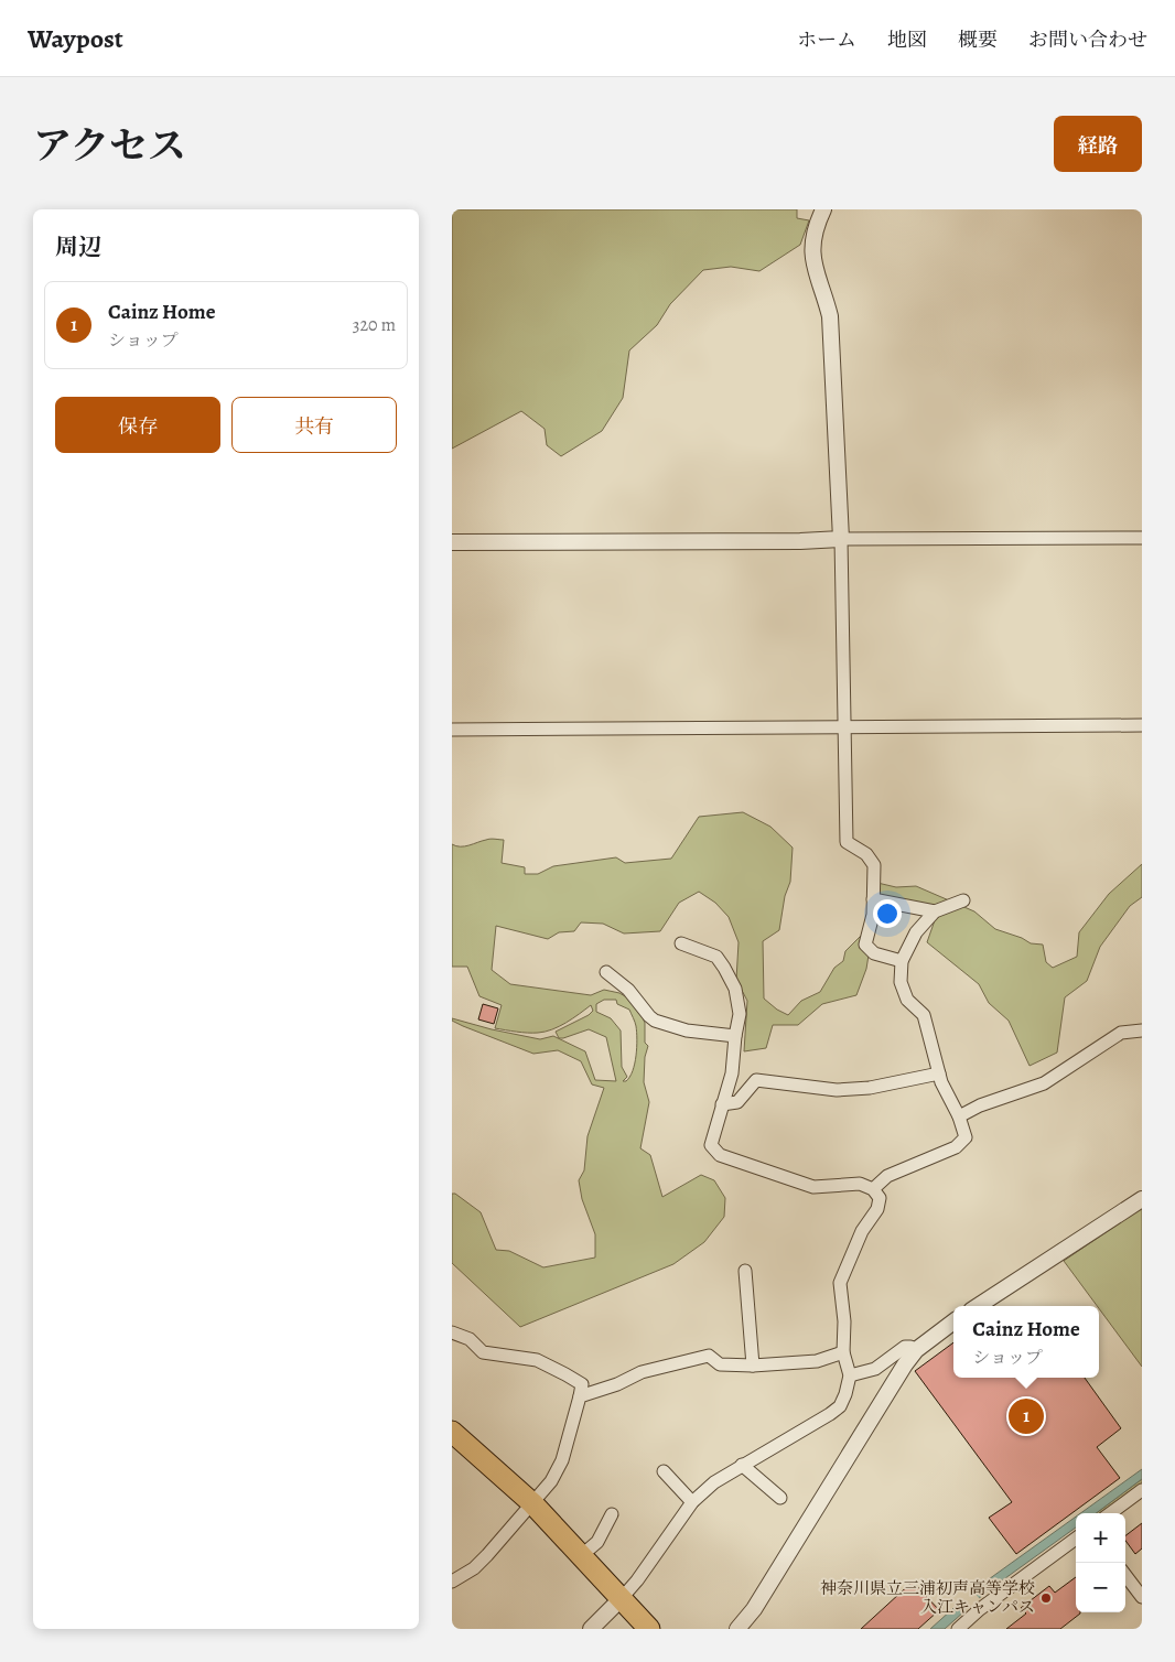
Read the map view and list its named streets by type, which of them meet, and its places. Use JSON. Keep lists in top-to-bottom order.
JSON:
{
  "places": ["神奈川県立三浦初声高等学校 入江キャンパス"],
  "page": {
    "header": "Waypost",
    "nav": [
      "ホーム",
      "地図",
      "概要",
      "お問い合わせ"
    ],
    "title": "アクセス",
    "buttons": [
      "経路",
      ["保存", "共有"]
    ],
    "heading": "周辺",
    "list": [
      {
        "mark": "1",
        "name": "Cainz Home",
        "note": "ショップ",
        "value": "320 m"
      }
    ],
    "popup": ["Cainz Home", "ショップ"],
    "pins": "1",
    "map_buttons": ["+", "−"]
  }
}
